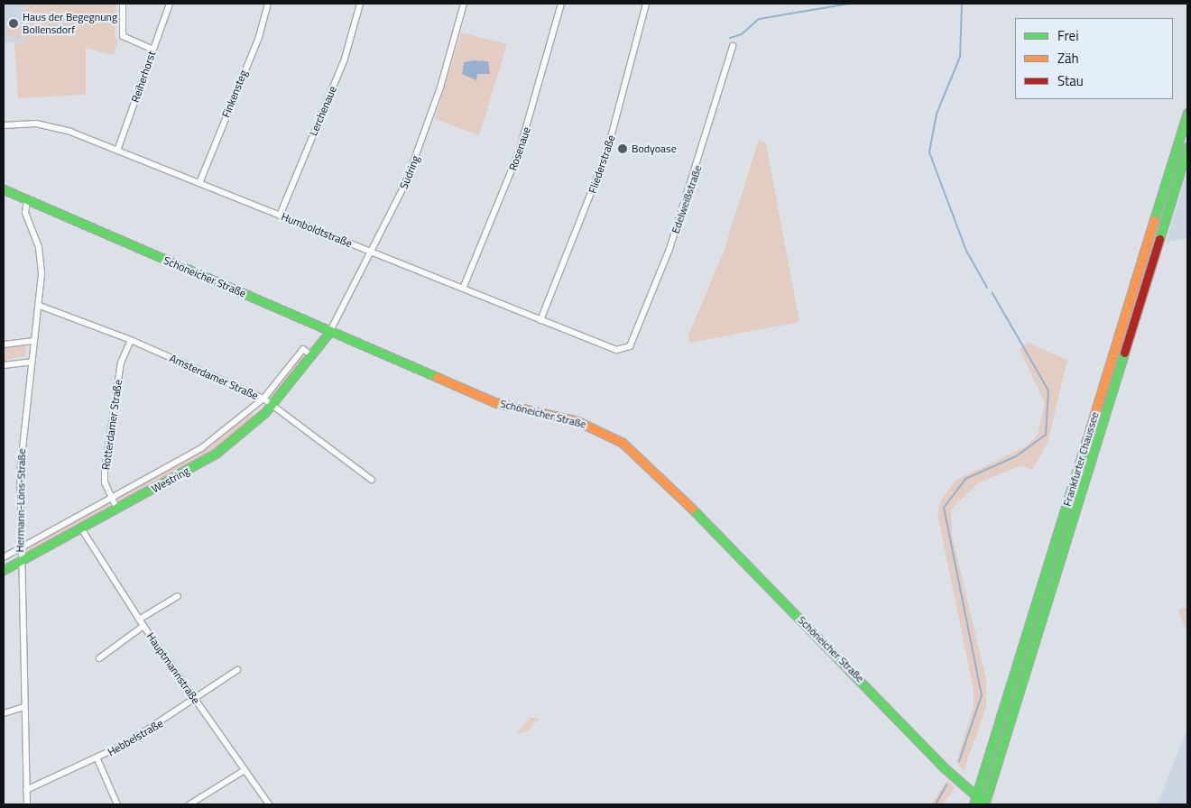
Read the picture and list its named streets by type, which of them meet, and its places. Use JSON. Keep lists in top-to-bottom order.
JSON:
{
  "streets": {
    "main road": ["Schöneicher Straße", "Frankfurter Chaussee", "Westring"],
    "street": [
      "Reiherhorst",
      "Finkensteg",
      "Lerchenaue",
      "Rosenaue",
      "Fliederstraße",
      "Südring",
      "Edelweißstraße",
      "Humboldtstraße",
      "Amsterdamer Straße",
      "Rotterdamer Straße",
      "Hermann-Löns-Straße",
      "Hauptmannstraße",
      "Hebbelstraße"
    ]
  },
  "crossings": [
    ["Reiherhorst", "Humboldtstraße"],
    ["Finkensteg", "Humboldtstraße"],
    ["Lerchenaue", "Humboldtstraße"],
    ["Rosenaue", "Humboldtstraße"],
    ["Fliederstraße", "Humboldtstraße"],
    ["Südring", "Humboldtstraße"],
    ["Südring", "Schöneicher Straße"],
    ["Südring", "Westring"],
    ["Edelweißstraße", "Humboldtstraße"],
    ["Schöneicher Straße", "Frankfurter Chaussee"],
    ["Schöneicher Straße", "Westring"],
    ["Schöneicher Straße", "Hermann-Löns-Straße"],
    ["Amsterdamer Straße", "Rotterdamer Straße"],
    ["Amsterdamer Straße", "Westring"],
    ["Amsterdamer Straße", "Hermann-Löns-Straße"],
    ["Rotterdamer Straße", "Westring"],
    ["Westring", "Hermann-Löns-Straße"],
    ["Westring", "Hauptmannstraße"],
    ["Hermann-Löns-Straße", "Hebbelstraße"],
    ["Hauptmannstraße", "Hebbelstraße"]
  ],
  "places": ["Haus der Begegnung Bollensdorf", "Bodyoase"],
  "legend": ["Frei", "Zäh", "Stau"]
}
